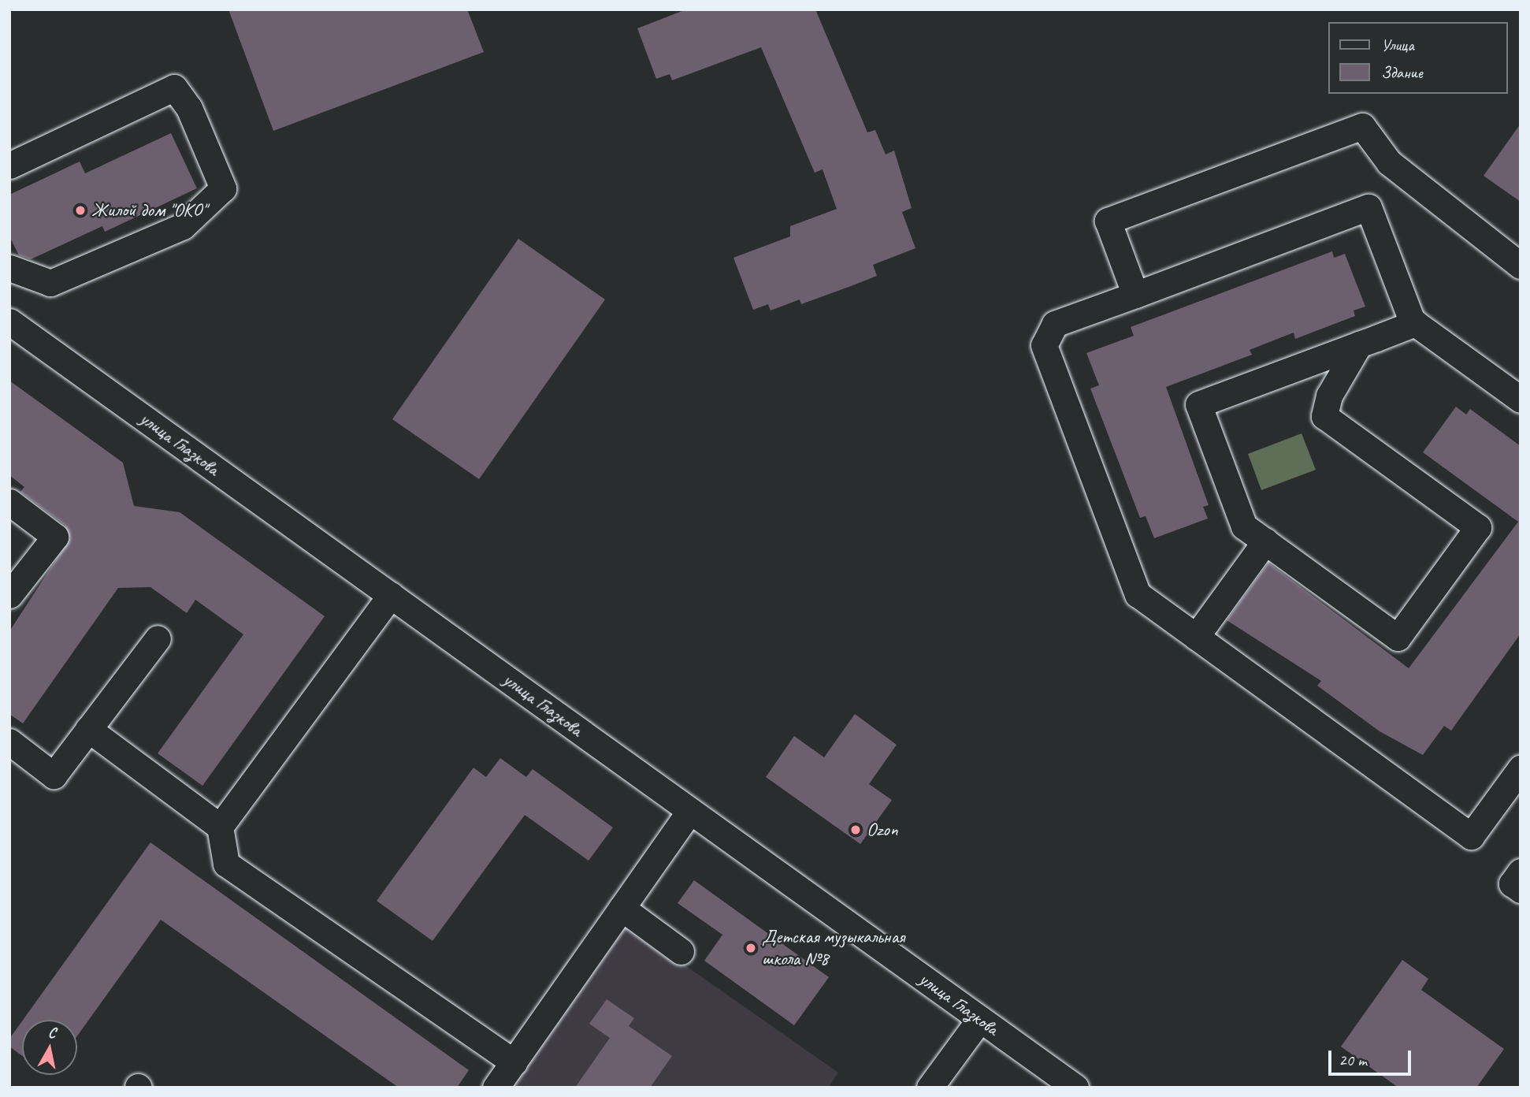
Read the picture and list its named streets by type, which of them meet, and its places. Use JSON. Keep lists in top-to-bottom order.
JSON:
{
  "streets": {
    "street": ["улица Глазкова"]
  },
  "places": ["Жилой дом \"ОКО\"", "Ozon", "Детская музыкальная школа №8"],
  "legend": ["Улица", "Здание"],
  "scale_bar": "20 m",
  "north": "top"
}
